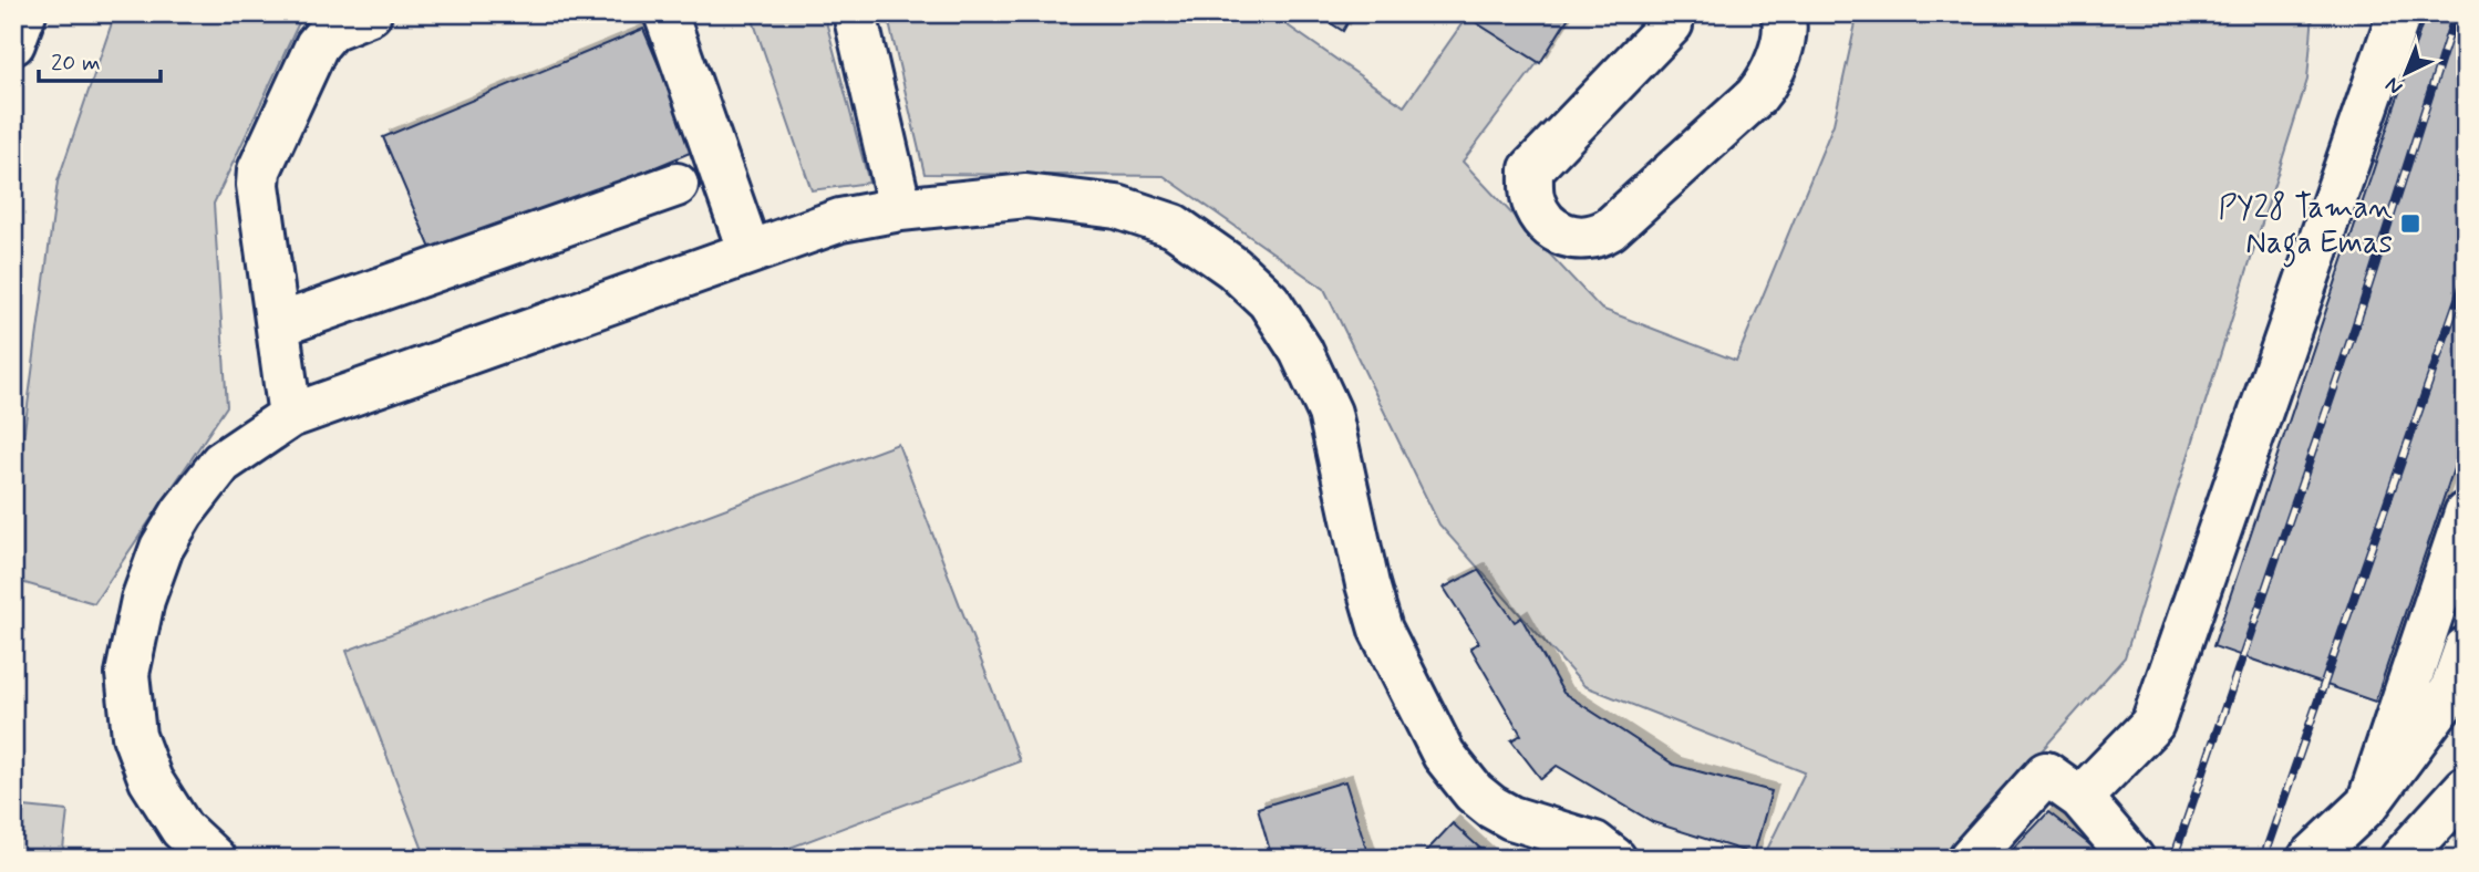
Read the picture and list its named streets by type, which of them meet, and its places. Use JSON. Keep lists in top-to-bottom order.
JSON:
{
  "places": {
    "transit": ["PY28 Taman Naga Emas"]
  },
  "scale_bar": "20 m",
  "north": "bottom left"
}
